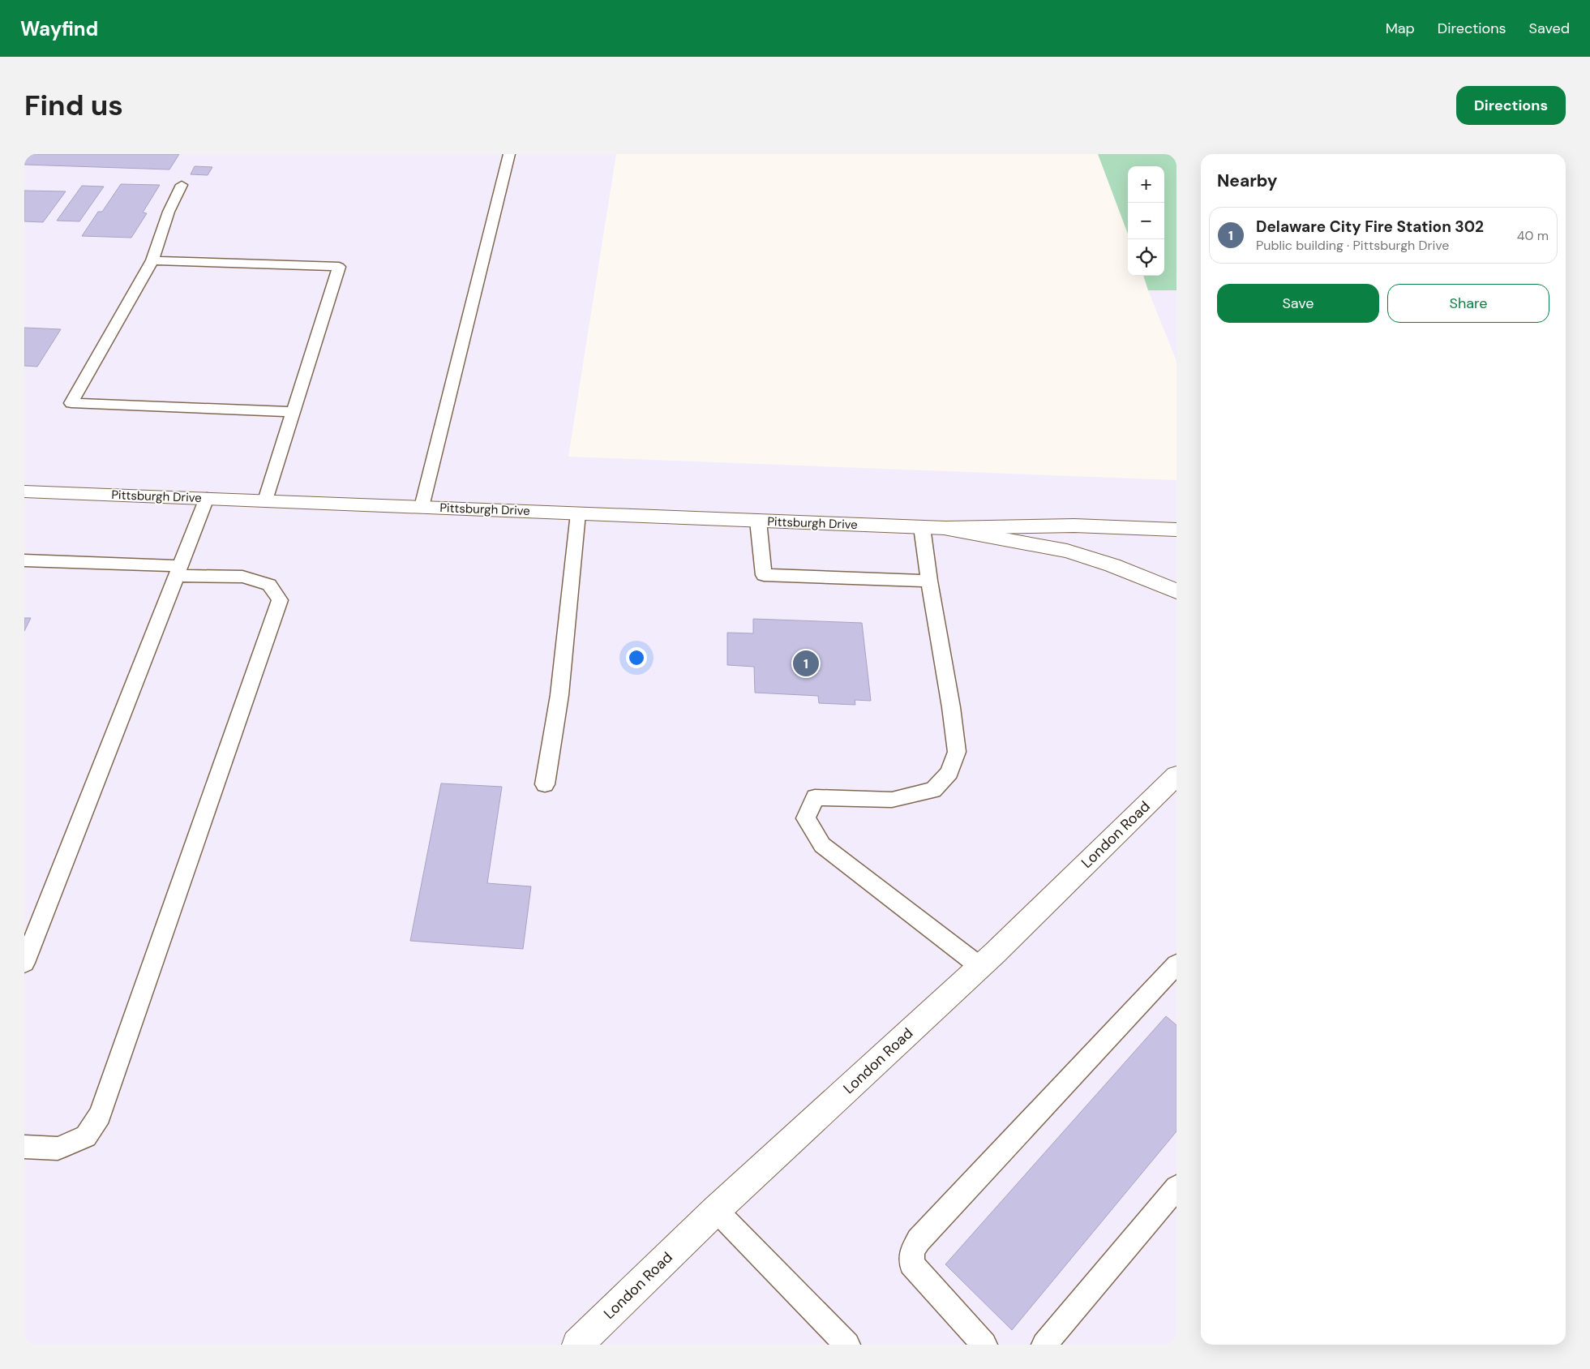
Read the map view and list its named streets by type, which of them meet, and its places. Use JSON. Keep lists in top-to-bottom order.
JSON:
{
  "streets": {
    "street": ["Pittsburgh Drive", "London Road"]
  },
  "page": {
    "header": "Wayfind",
    "nav": ["Map", "Directions", "Saved"],
    "buttons": [
      "Directions",
      ["Save", "Share"]
    ],
    "title": "Find us",
    "heading": "Nearby",
    "map_buttons": ["+", "−"],
    "list": [
      {
        "mark": "1",
        "name": "Delaware City Fire Station 302",
        "note": "Public building · Pittsburgh Drive",
        "value": "40 m"
      }
    ],
    "pins": "1"
  }
}
